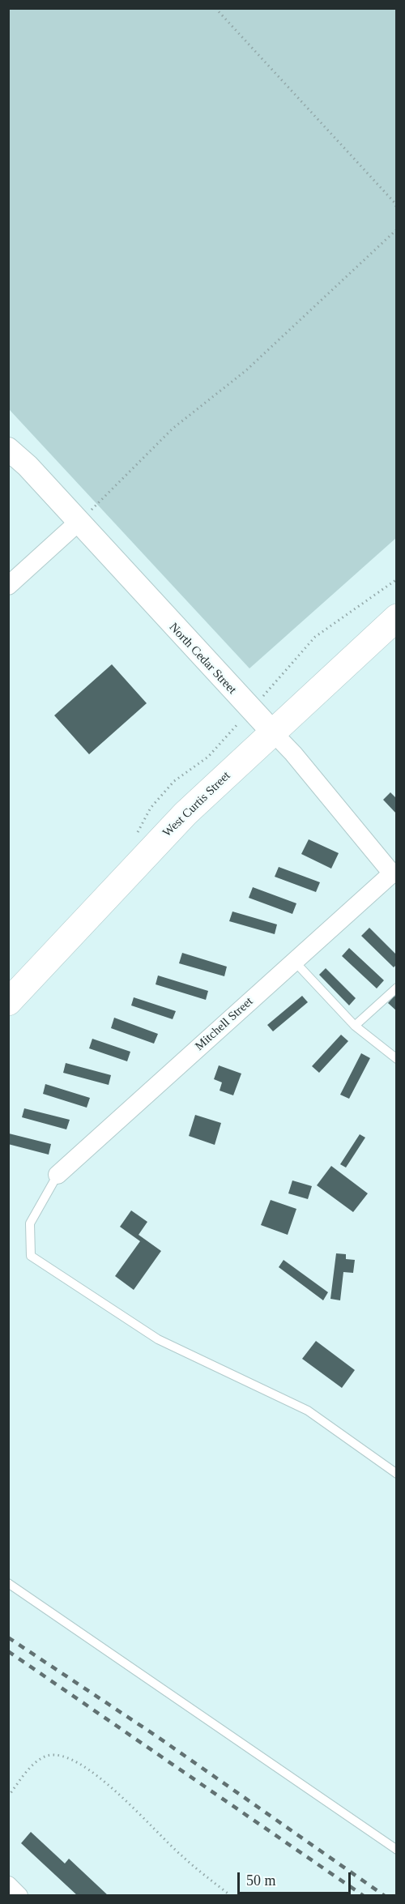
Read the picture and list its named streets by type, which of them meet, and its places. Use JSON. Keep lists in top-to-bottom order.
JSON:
{
  "streets": {
    "main road": ["West Curtis Street"],
    "street": ["North Cedar Street", "Mitchell Street"]
  },
  "crossings": [
    ["North Cedar Street", "West Curtis Street"],
    ["North Cedar Street", "Mitchell Street"]
  ],
  "scale_bar": "50 m"
}
